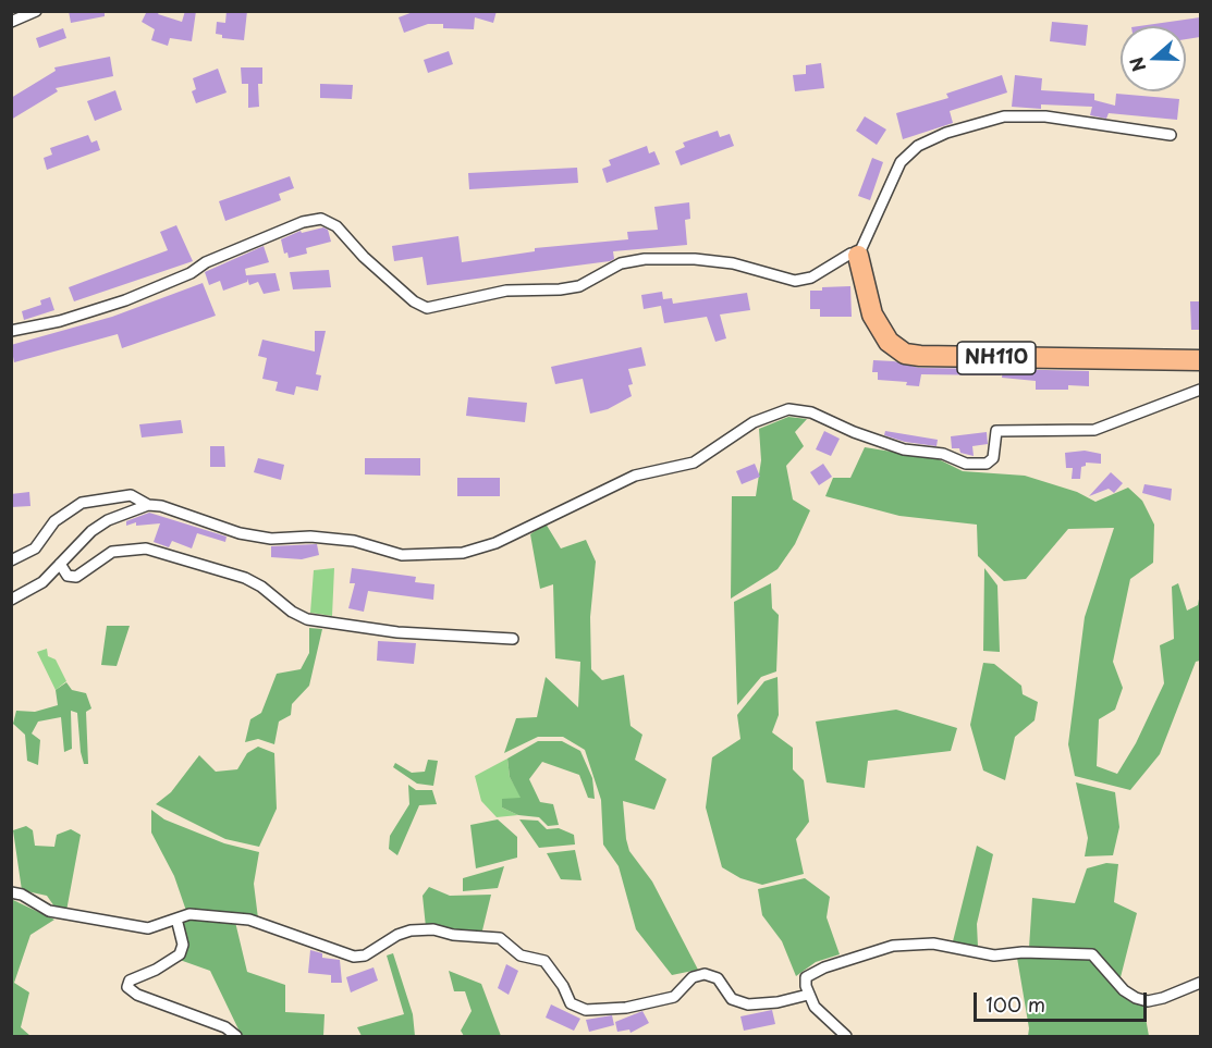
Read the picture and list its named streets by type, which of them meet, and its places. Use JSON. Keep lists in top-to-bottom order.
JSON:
{
  "streets": {
    "highway": ["NH110"]
  },
  "scale_bar": "100 m",
  "north": "left"
}
